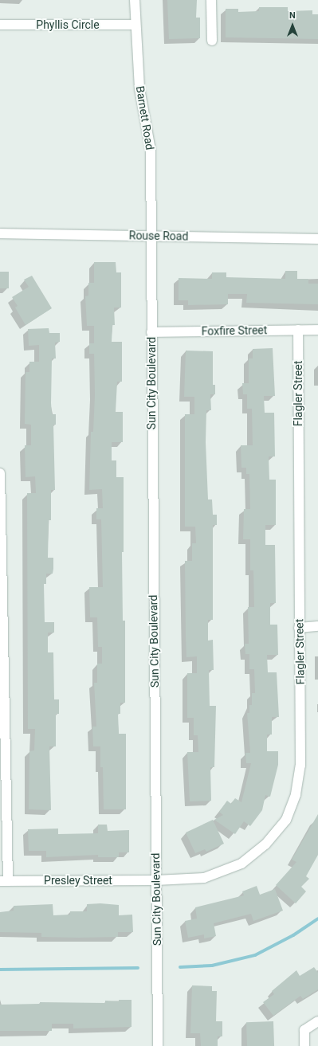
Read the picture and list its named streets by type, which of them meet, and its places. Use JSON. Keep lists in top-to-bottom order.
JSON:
{
  "streets": {
    "street": [
      "Phyllis Circle",
      "Barnett Road",
      "Rouse Road",
      "Foxfire Street",
      "Sun City Boulevard",
      "Flagler Street",
      "Presley Street"
    ]
  },
  "crossings": [
    ["Phyllis Circle", "Barnett Road"],
    ["Barnett Road", "Rouse Road"],
    ["Barnett Road", "Sun City Boulevard"],
    ["Rouse Road", "Sun City Boulevard"],
    ["Foxfire Street", "Sun City Boulevard"],
    ["Foxfire Street", "Flagler Street"],
    ["Sun City Boulevard", "Flagler Street"],
    ["Sun City Boulevard", "Presley Street"],
    ["Flagler Street", "Presley Street"]
  ],
  "north": "top"
}
